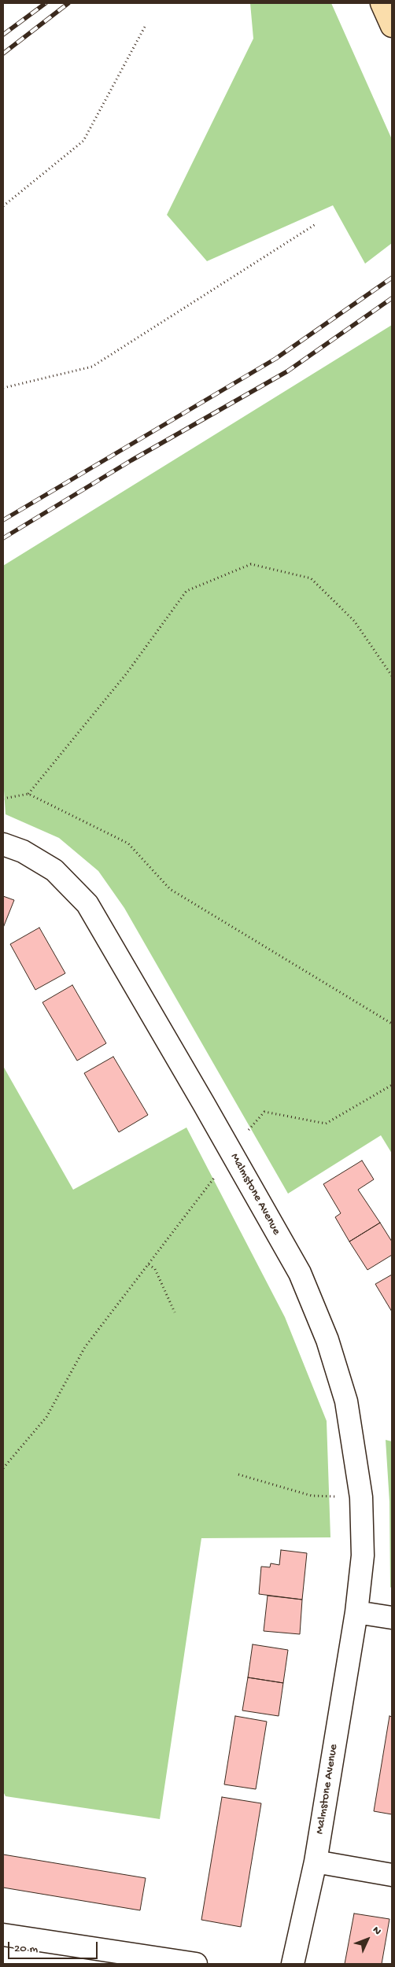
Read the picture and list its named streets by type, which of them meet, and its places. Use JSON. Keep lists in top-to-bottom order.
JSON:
{
  "streets": {
    "street": ["Malmstone Avenue"]
  },
  "scale_bar": "20 m",
  "north": "top right"
}
